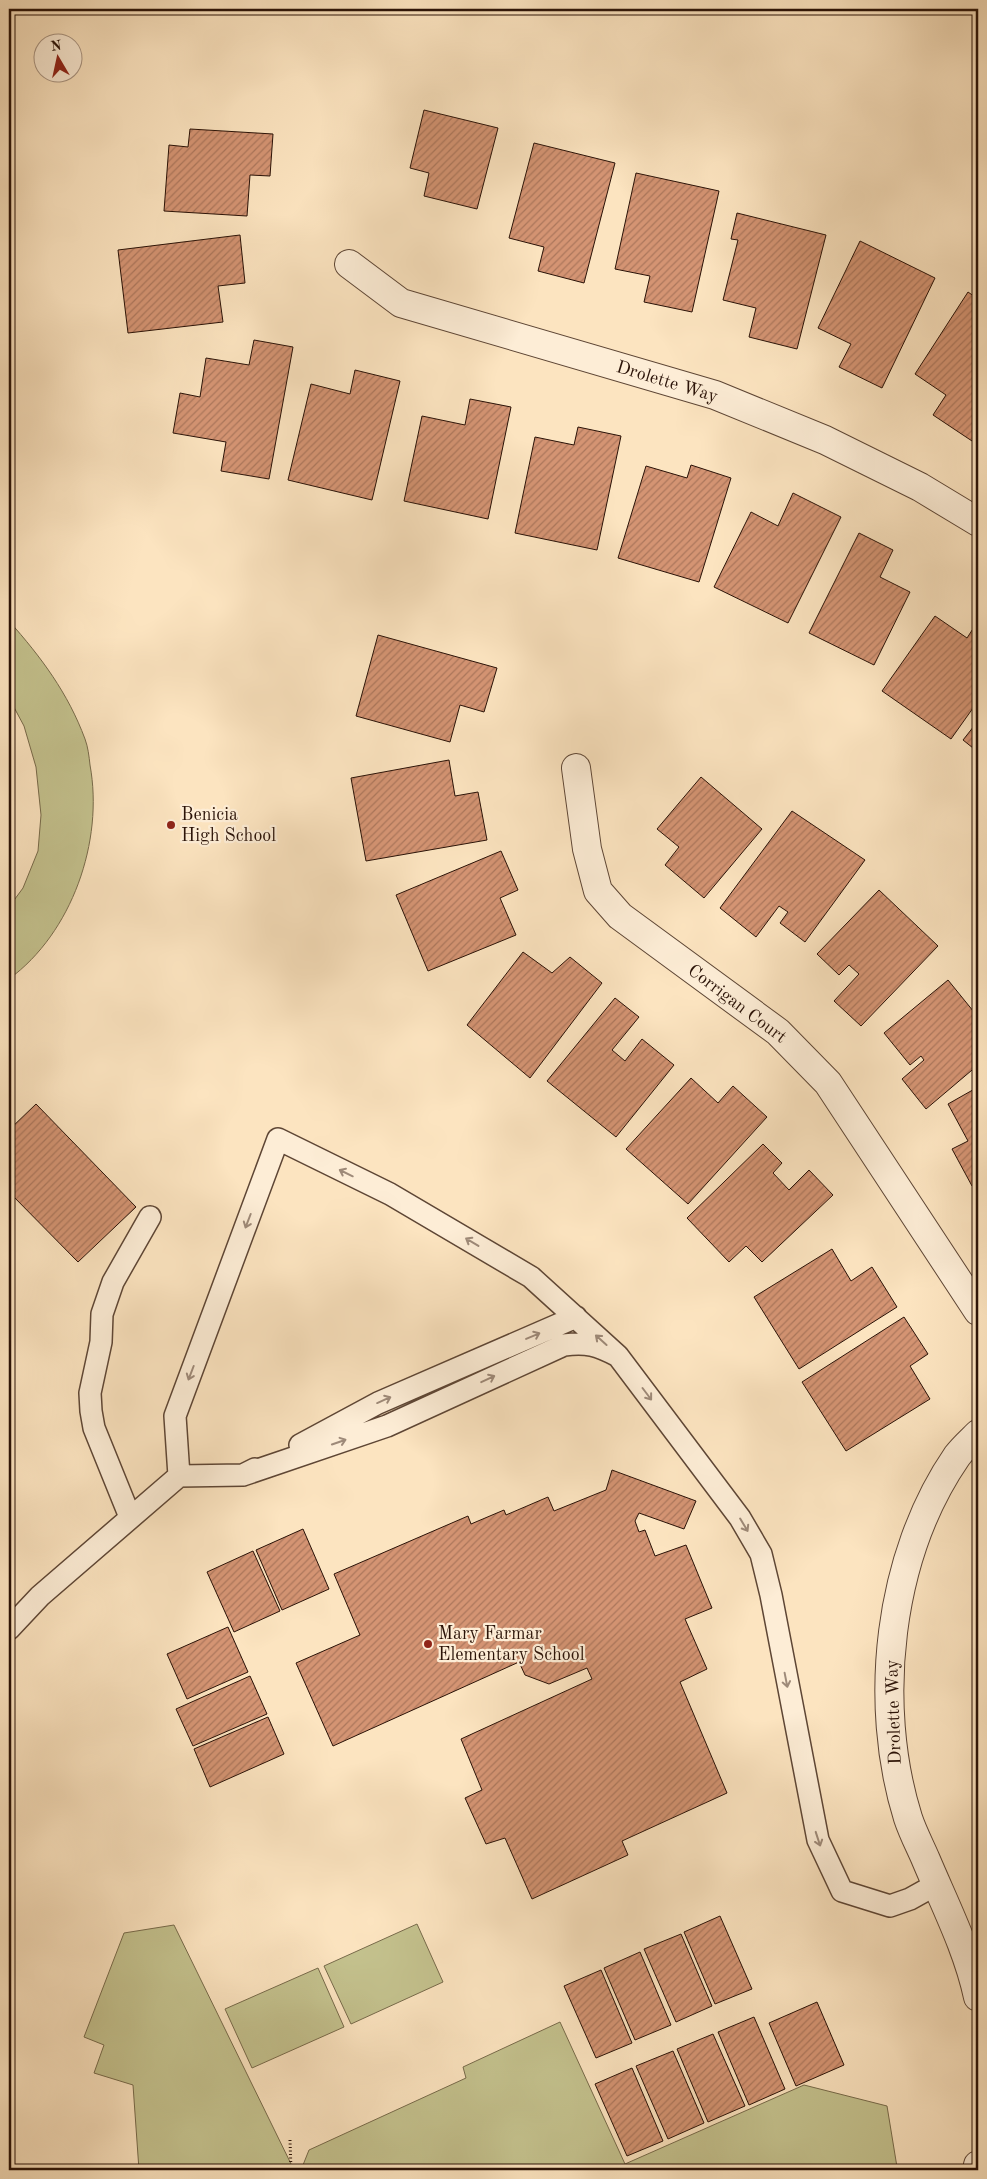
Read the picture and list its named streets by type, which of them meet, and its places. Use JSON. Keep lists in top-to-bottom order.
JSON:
{
  "streets": {
    "street": ["Drolette Way", "Corrigan Court"]
  },
  "places": ["Benicia High School", "Mary Farmar Elementary School"],
  "north": "top"
}
